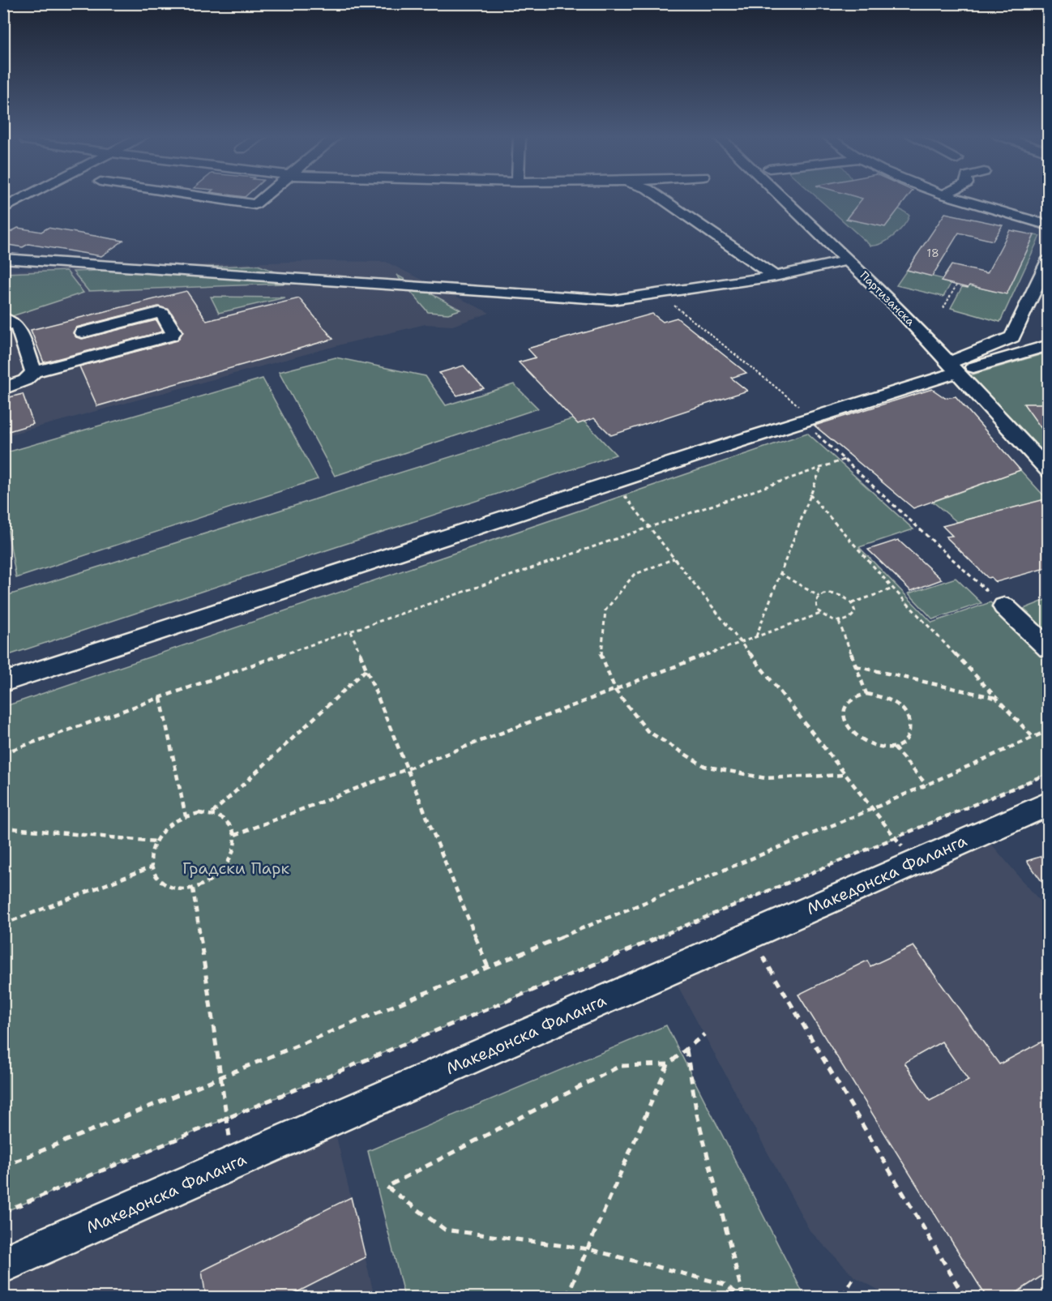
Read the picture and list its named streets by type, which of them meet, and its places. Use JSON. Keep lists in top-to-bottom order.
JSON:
{
  "streets": {
    "street": ["Партизанска", "Македонска Фаланга"]
  },
  "parks": ["Градски Парк"],
  "house_numbers": ["18"]
}
